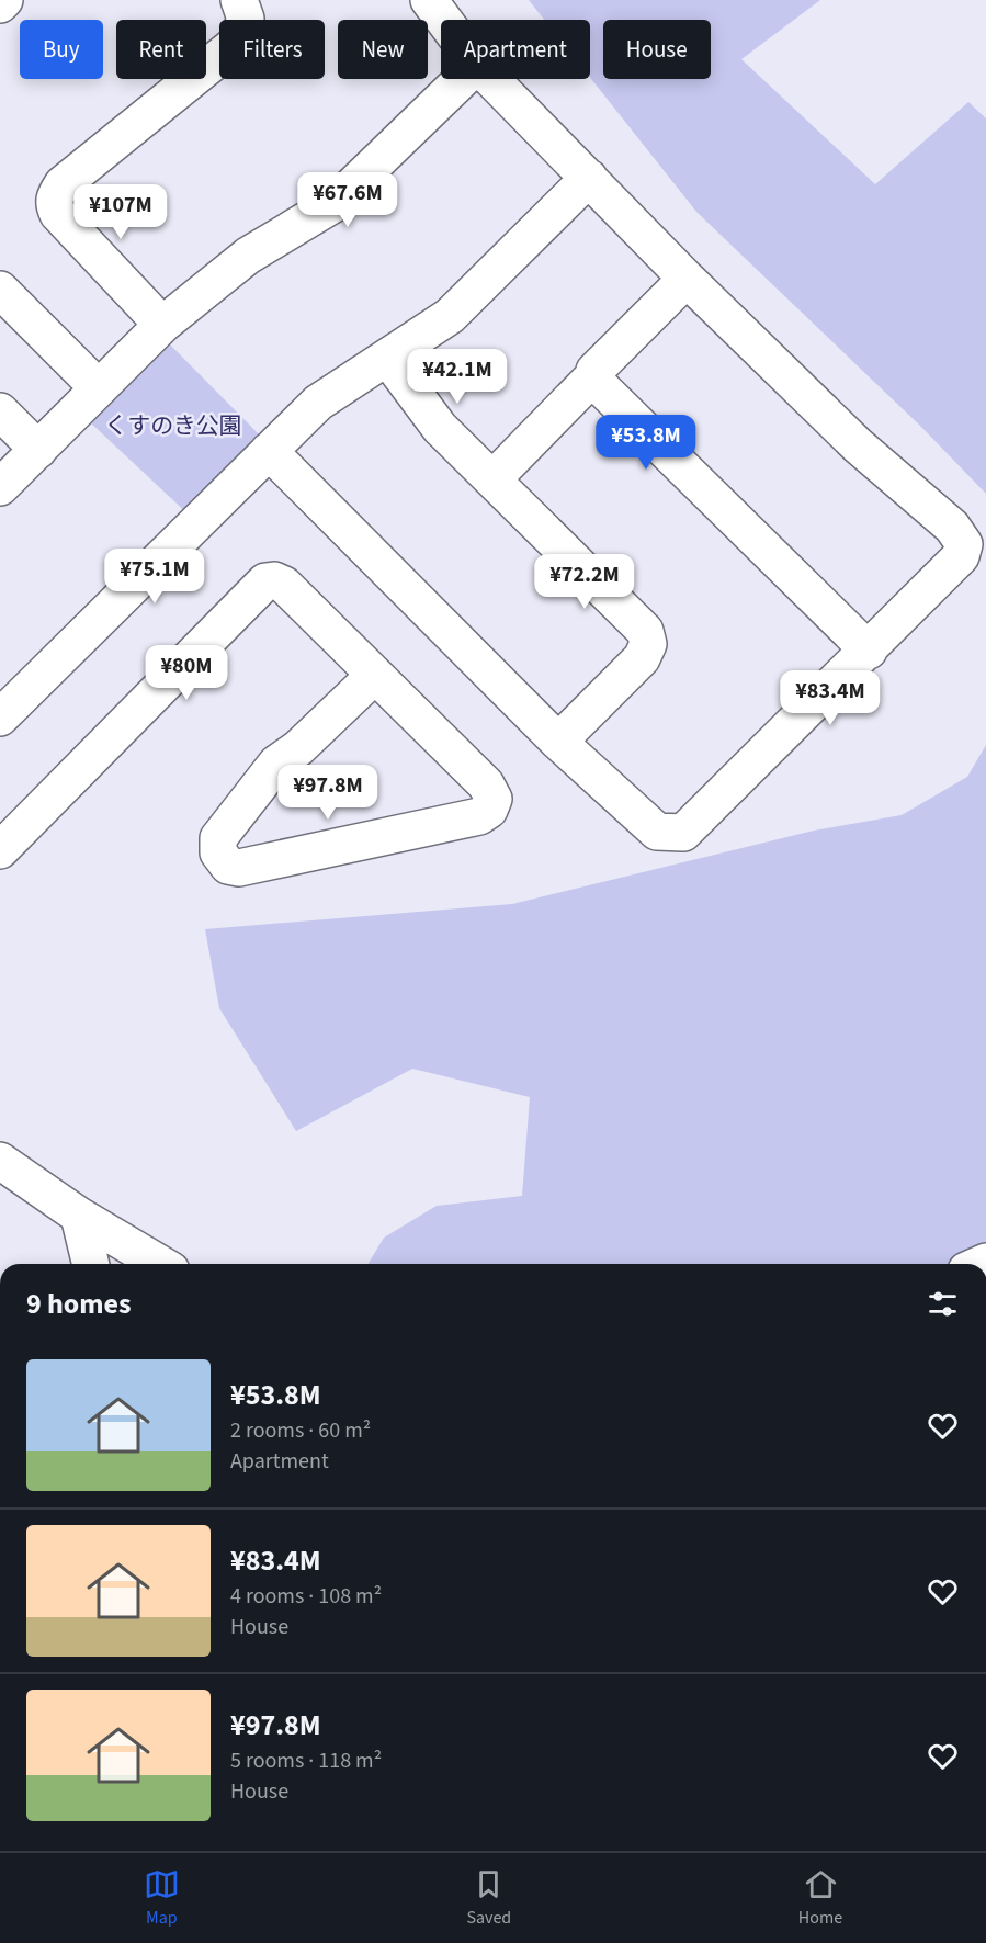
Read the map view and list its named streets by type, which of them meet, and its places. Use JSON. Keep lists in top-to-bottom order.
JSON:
{
  "parks": ["くすのき公園"],
  "page": {
    "chip": [
      "Buy",
      "Rent",
      "Filters",
      "New",
      "Apartment",
      "House"
    ],
    "price": [
      "¥67.6M",
      "¥107M",
      "¥42.1M",
      "¥53.8M",
      "¥75.1M",
      "¥72.2M",
      "¥80M",
      "¥83.4M",
      "¥97.8M"
    ],
    "heading": "9 homes",
    "list": [
      {
        "name": "¥53.8M",
        "note": "2 rooms · 60 m² · Apartment"
      },
      {
        "name": "¥83.4M",
        "note": "4 rooms · 108 m² · House"
      },
      {
        "name": "¥97.8M",
        "note": "5 rooms · 118 m² · House"
      }
    ],
    "tabs": ["Map", "Saved", "Home"]
  }
}
